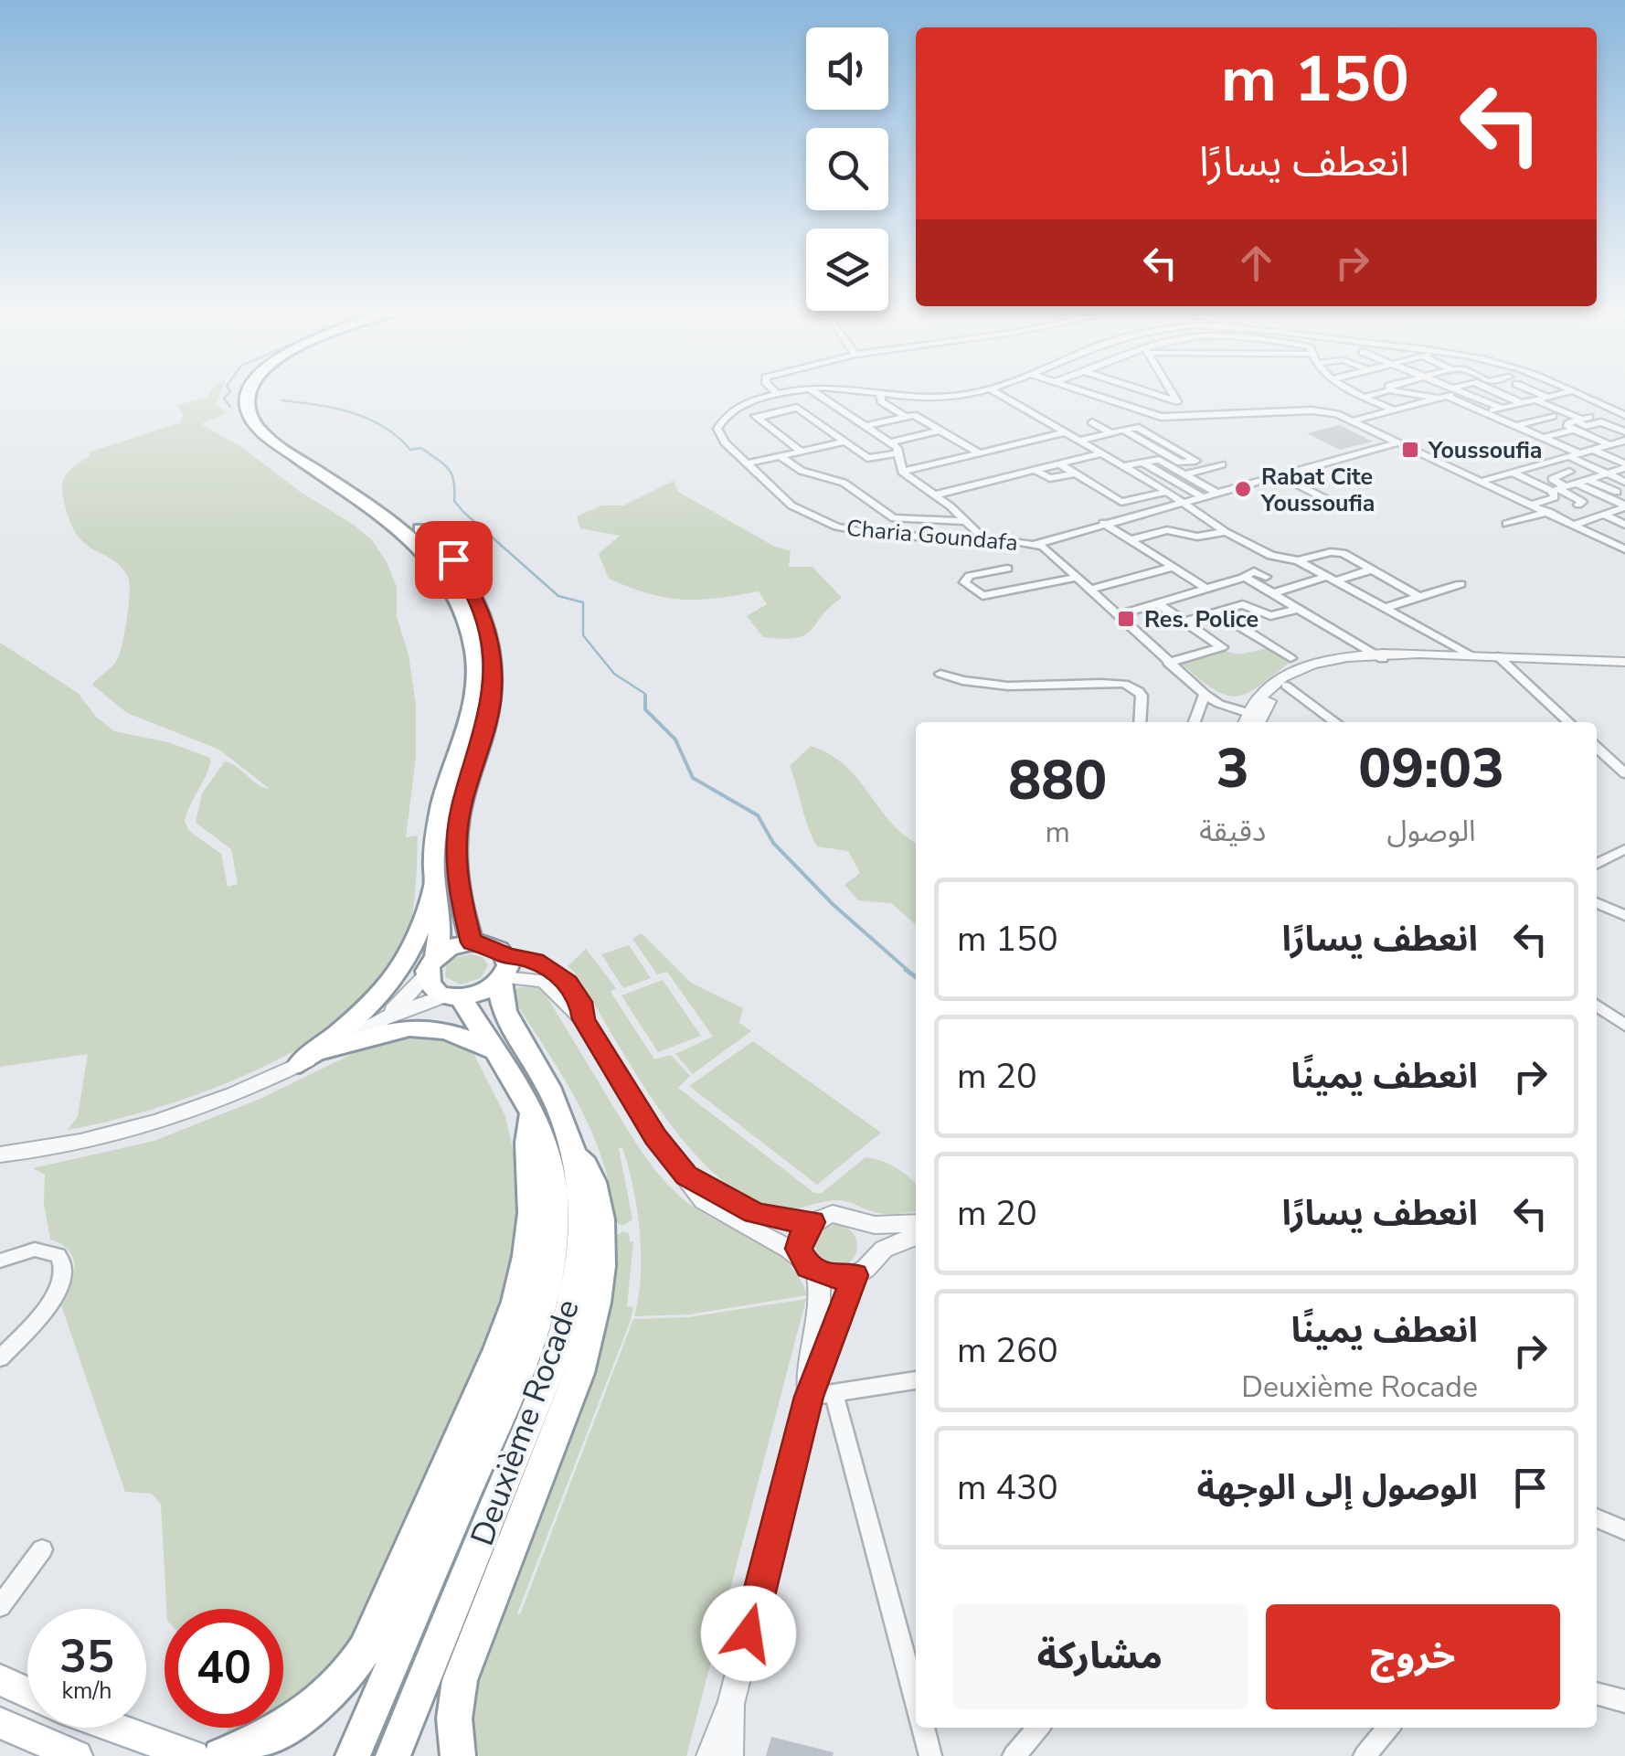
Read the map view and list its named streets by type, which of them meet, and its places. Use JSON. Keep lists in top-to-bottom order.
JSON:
{
  "streets": {
    "highway": ["Deuxième Rocade"],
    "street": ["Charia Goundafa"]
  },
  "places": {
    "transit": ["Youssoufia", "Res. Police"],
    "other": ["Rabat Cite Youssoufia"]
  },
  "page": {
    "turn": ["150 m", "انعطف يسارًا"],
    "eta": [
      "09:03",
      "الوصول",
      "3",
      "دقيقة",
      "880",
      "m"
    ],
    "list": [
      {
        "name": "انعطف يسارًا",
        "value": "150 m"
      },
      {
        "name": "انعطف يمينًا",
        "value": "20 m"
      },
      {
        "name": "انعطف يسارًا",
        "value": "20 m"
      },
      {
        "name": "انعطف يمينًا",
        "note": "Deuxième Rocade",
        "value": "260 m"
      },
      {
        "name": "الوصول إلى الوجهة",
        "value": "430 m"
      }
    ],
    "buttons": ["خروج", "مشاركة"],
    "speed": "35 km/h",
    "limit": "40"
  }
}
